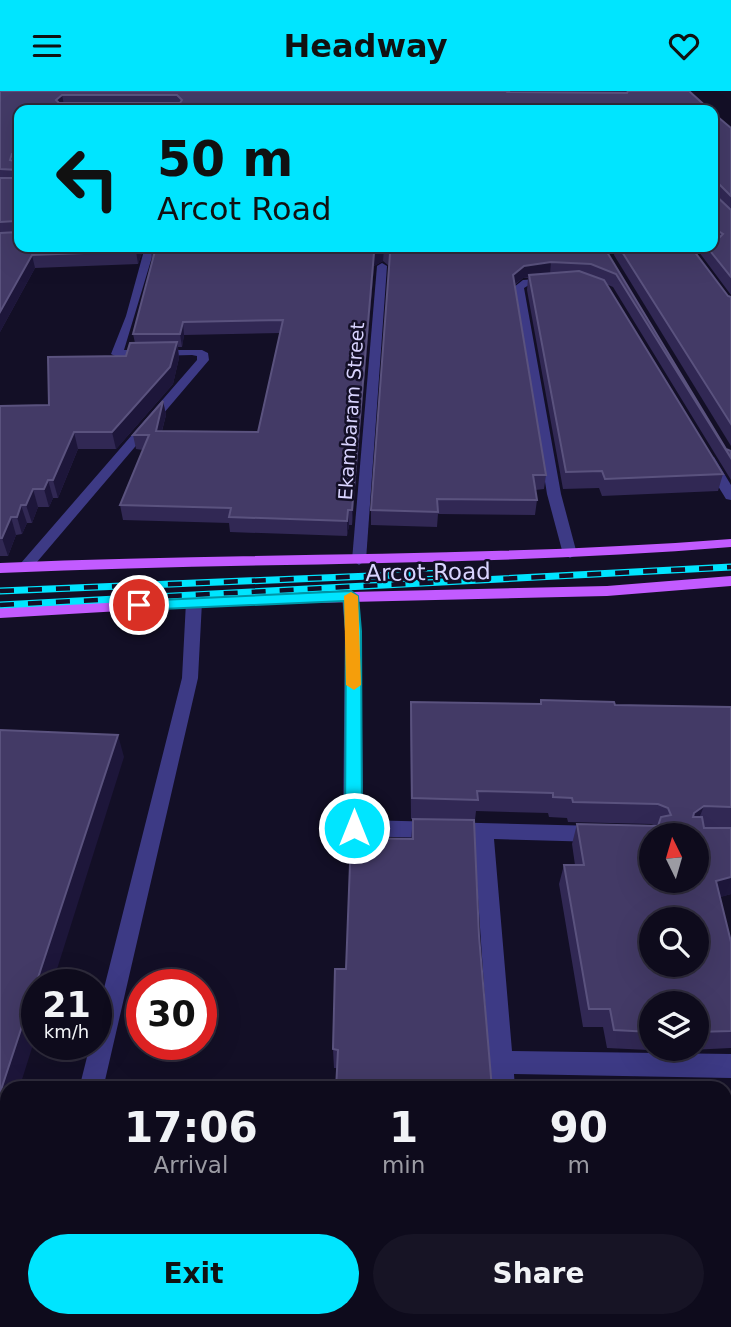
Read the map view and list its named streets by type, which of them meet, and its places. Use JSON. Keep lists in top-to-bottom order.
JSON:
{
  "streets": {
    "main road": ["Arcot Road"],
    "street": ["Ekambaram Street"]
  },
  "crossings": [
    ["Ekambaram Street", "Arcot Road"]
  ],
  "north": "top",
  "page": {
    "header": "Headway",
    "turn": ["50 m", "Arcot Road"],
    "speed": "21 km/h",
    "limit": "30",
    "eta": [
      "17:06",
      "Arrival",
      "1",
      "min",
      "90",
      "m"
    ],
    "buttons": ["Exit", "Share"]
  }
}
